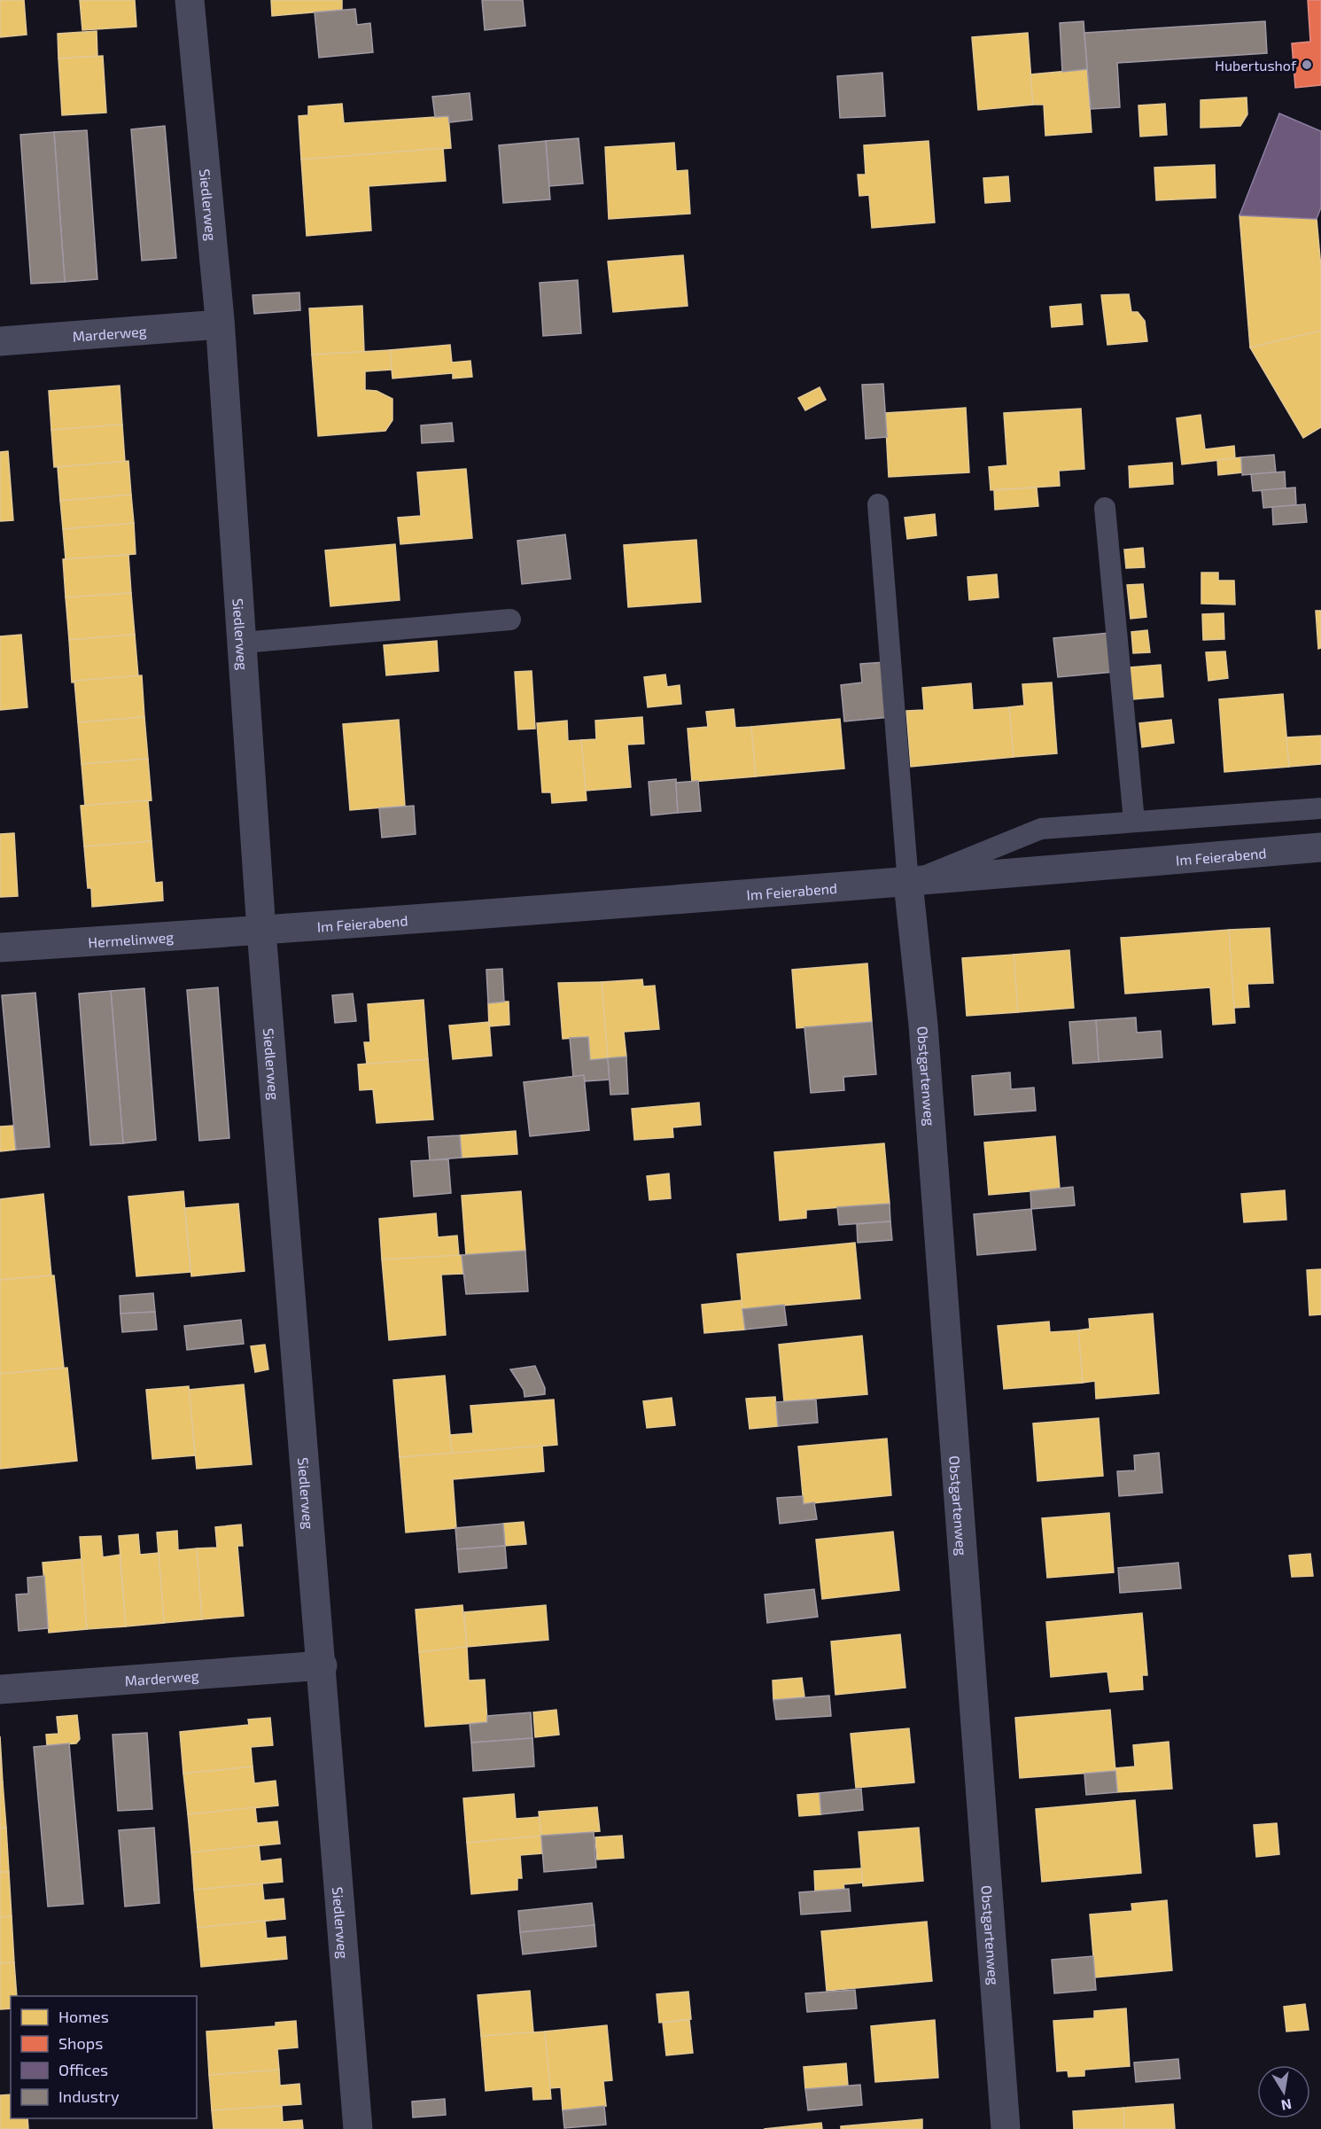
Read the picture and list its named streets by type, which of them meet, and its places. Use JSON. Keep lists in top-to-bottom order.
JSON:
{
  "streets": {
    "street": [
      "Siedlerweg",
      "Marderweg",
      "Im Feierabend",
      "Hermelinweg",
      "Obstgartenweg"
    ]
  },
  "crossings": [
    ["Siedlerweg", "Marderweg"],
    ["Siedlerweg", "Im Feierabend"],
    ["Siedlerweg", "Hermelinweg"],
    ["Im Feierabend", "Hermelinweg"],
    ["Im Feierabend", "Obstgartenweg"]
  ],
  "places": ["Hubertushof"],
  "legend": [
    "Homes",
    "Shops",
    "Offices",
    "Industry"
  ],
  "north": "bottom"
}
